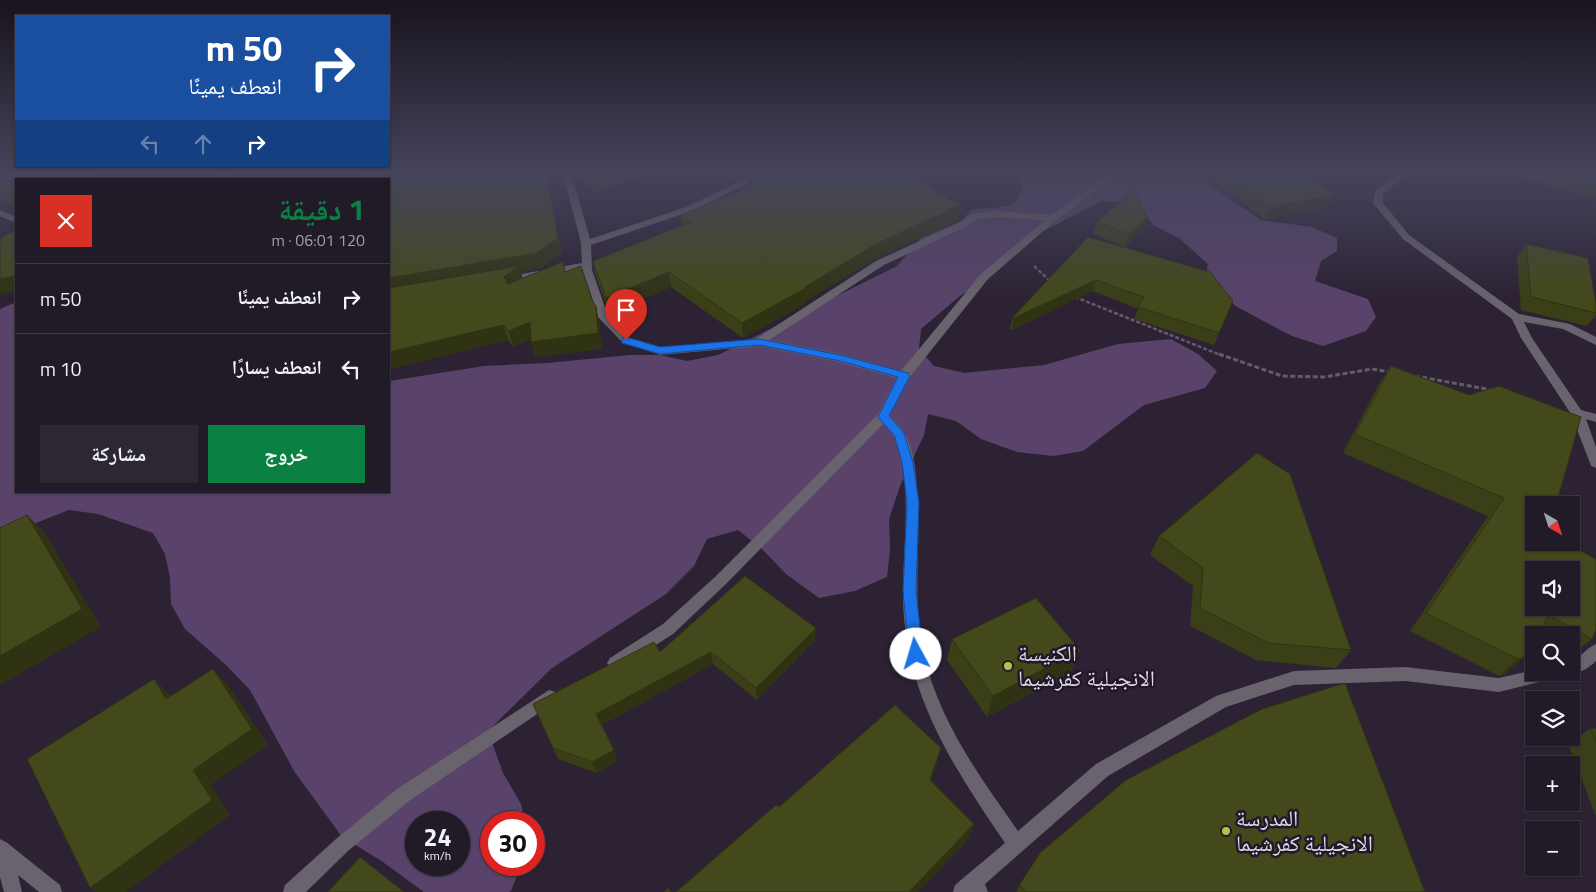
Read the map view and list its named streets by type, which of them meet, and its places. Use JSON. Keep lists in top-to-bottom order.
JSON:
{
  "places": ["الكنيسة الانجيلية كفرشيما", "المدرسة الانجيلية كفرشيما"],
  "north": "bottom right",
  "page": {
    "turn": ["50 m", "انعطف يمينًا"],
    "heading": ["1 دقيقة", "120 m · 06:01"],
    "list": [
      {
        "name": "انعطف يمينًا",
        "value": "50 m"
      },
      {
        "name": "انعطف يسارًا",
        "value": "10 m"
      }
    ],
    "buttons": ["خروج", "مشاركة"],
    "map_buttons": ["+", "−"],
    "speed": "24 km/h",
    "limit": "30"
  }
}
